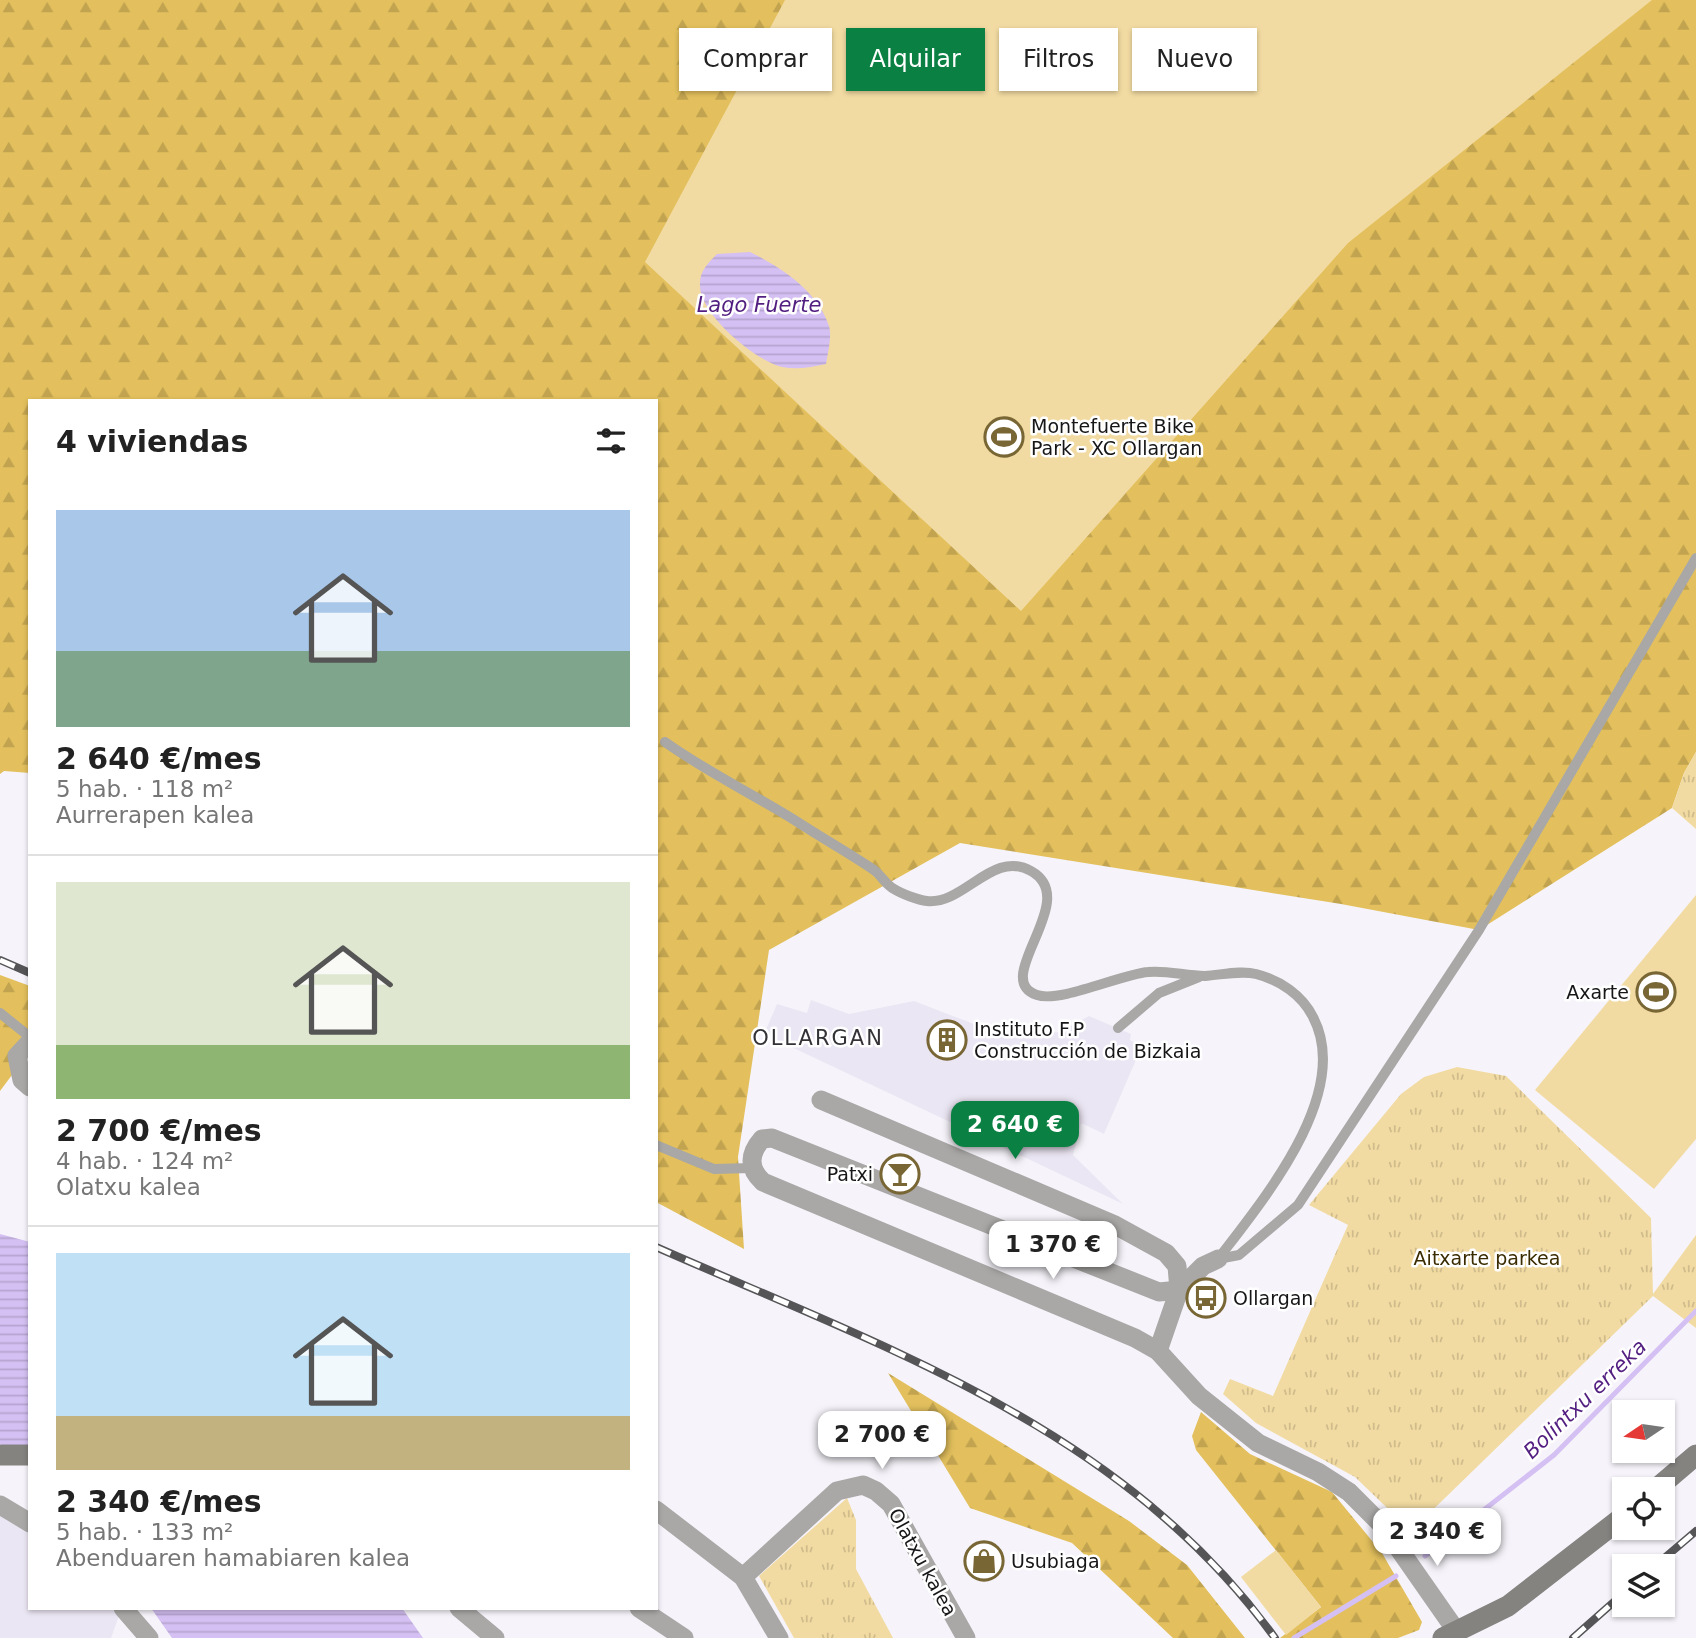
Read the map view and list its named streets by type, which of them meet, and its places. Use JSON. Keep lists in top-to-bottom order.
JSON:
{
  "streets": {
    "street": ["Olatxu kalea"]
  },
  "districts": ["OLLARGAN"],
  "water": ["Lago Fuerte", "Bolintxu erreka"],
  "parks": ["Aitxarte parkea"],
  "places": {
    "sports": ["Montefuerte Bike Park - XC Ollargan", "Axarte"],
    "building": ["Instituto F.P Construcción de Bizkaia"],
    "bar": ["Patxi"],
    "bus stop": ["Ollargan"],
    "shop": ["Usubiaga"]
  },
  "north": "left",
  "page": {
    "chip": [
      "Comprar",
      "Alquilar",
      "Filtros",
      "Nuevo"
    ],
    "heading": "4 viviendas",
    "list": [
      {
        "name": "2 640 €/mes",
        "note": "5 hab. · 118 m² · Aurrerapen kalea"
      },
      {
        "name": "2 700 €/mes",
        "note": "4 hab. · 124 m² · Olatxu kalea"
      },
      {
        "name": "2 340 €/mes",
        "note": "5 hab. · 133 m² · Abenduaren hamabiaren kalea"
      }
    ],
    "price": [
      "2 640 €",
      "1 370 €",
      "2 700 €",
      "2 340 €"
    ]
  }
}
